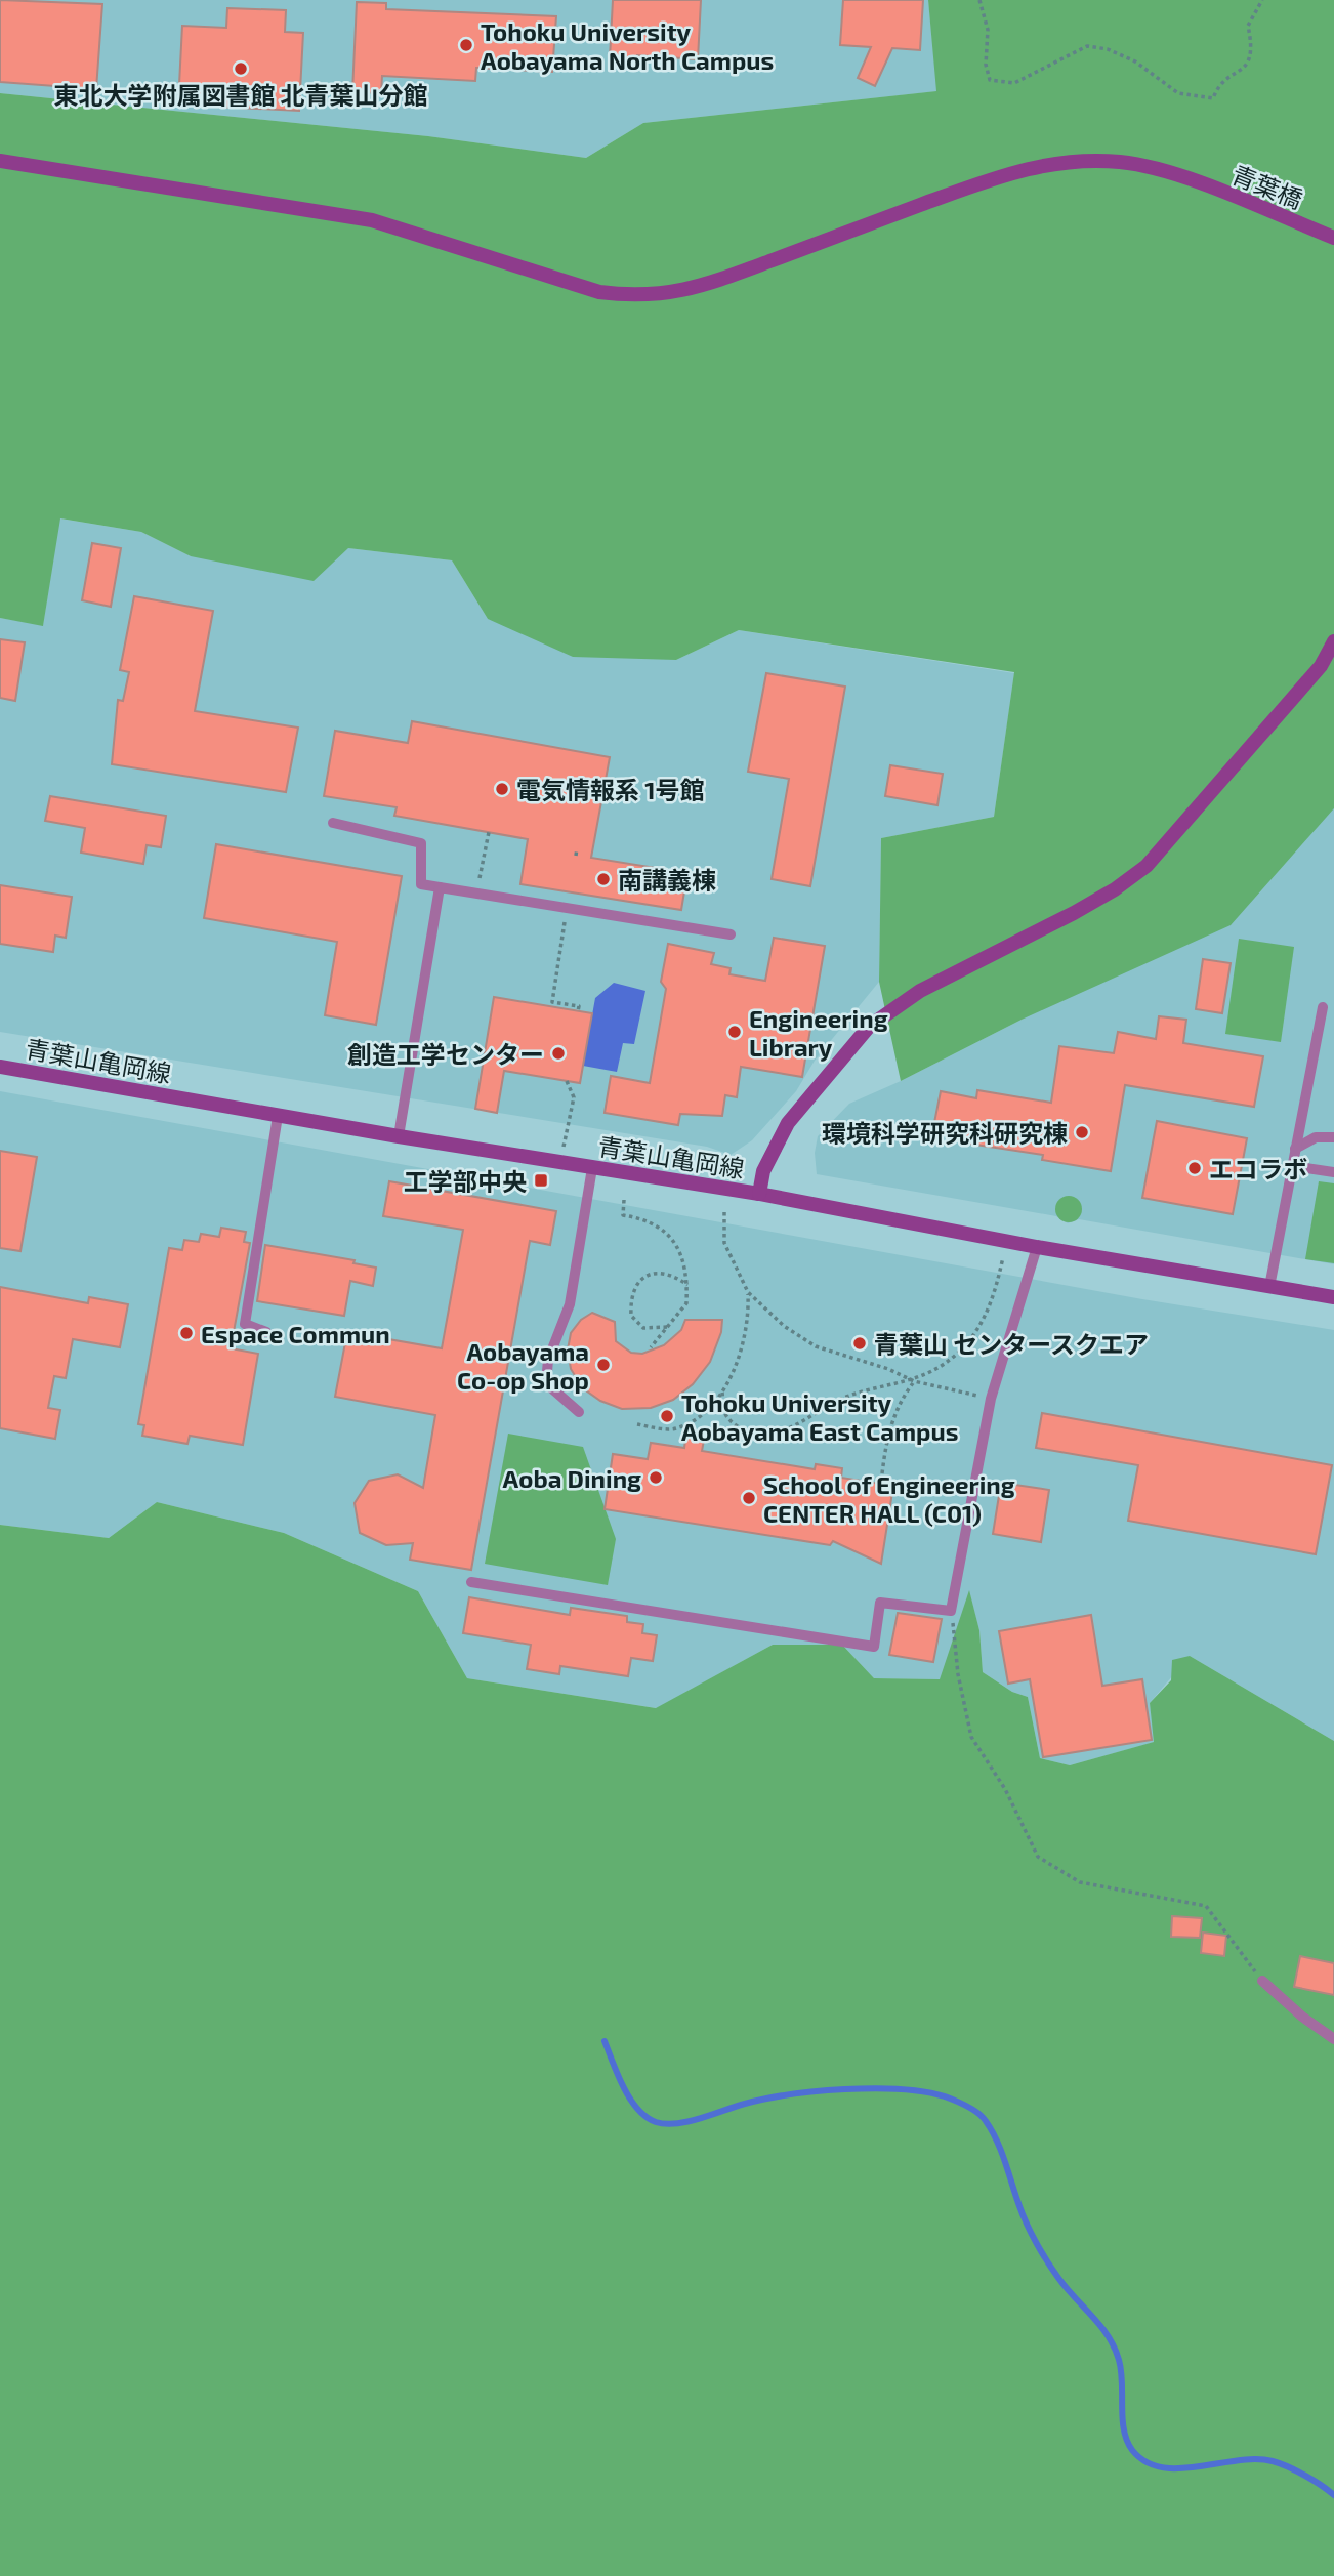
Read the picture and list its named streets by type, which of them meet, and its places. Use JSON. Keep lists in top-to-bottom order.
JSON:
{
  "streets": {
    "street": ["青葉橋", "青葉山亀岡線"]
  },
  "places": {
    "other": [
      "Tohoku University Aobayama North Campus",
      "東北大学附属図書館 北青葉山分館",
      "電気情報系 1号館",
      "南講義棟",
      "Engineering Library",
      "創造工学センター",
      "環境科学研究科研究棟",
      "エコラボ",
      "Espace Commun",
      "青葉山 センタースクエア",
      "Aobayama Co-op Shop",
      "Tohoku University Aobayama East Campus",
      "Aoba Dining",
      "School of Engineering CENTER HALL (C01)"
    ],
    "transit": ["工学部中央"]
  }
}
